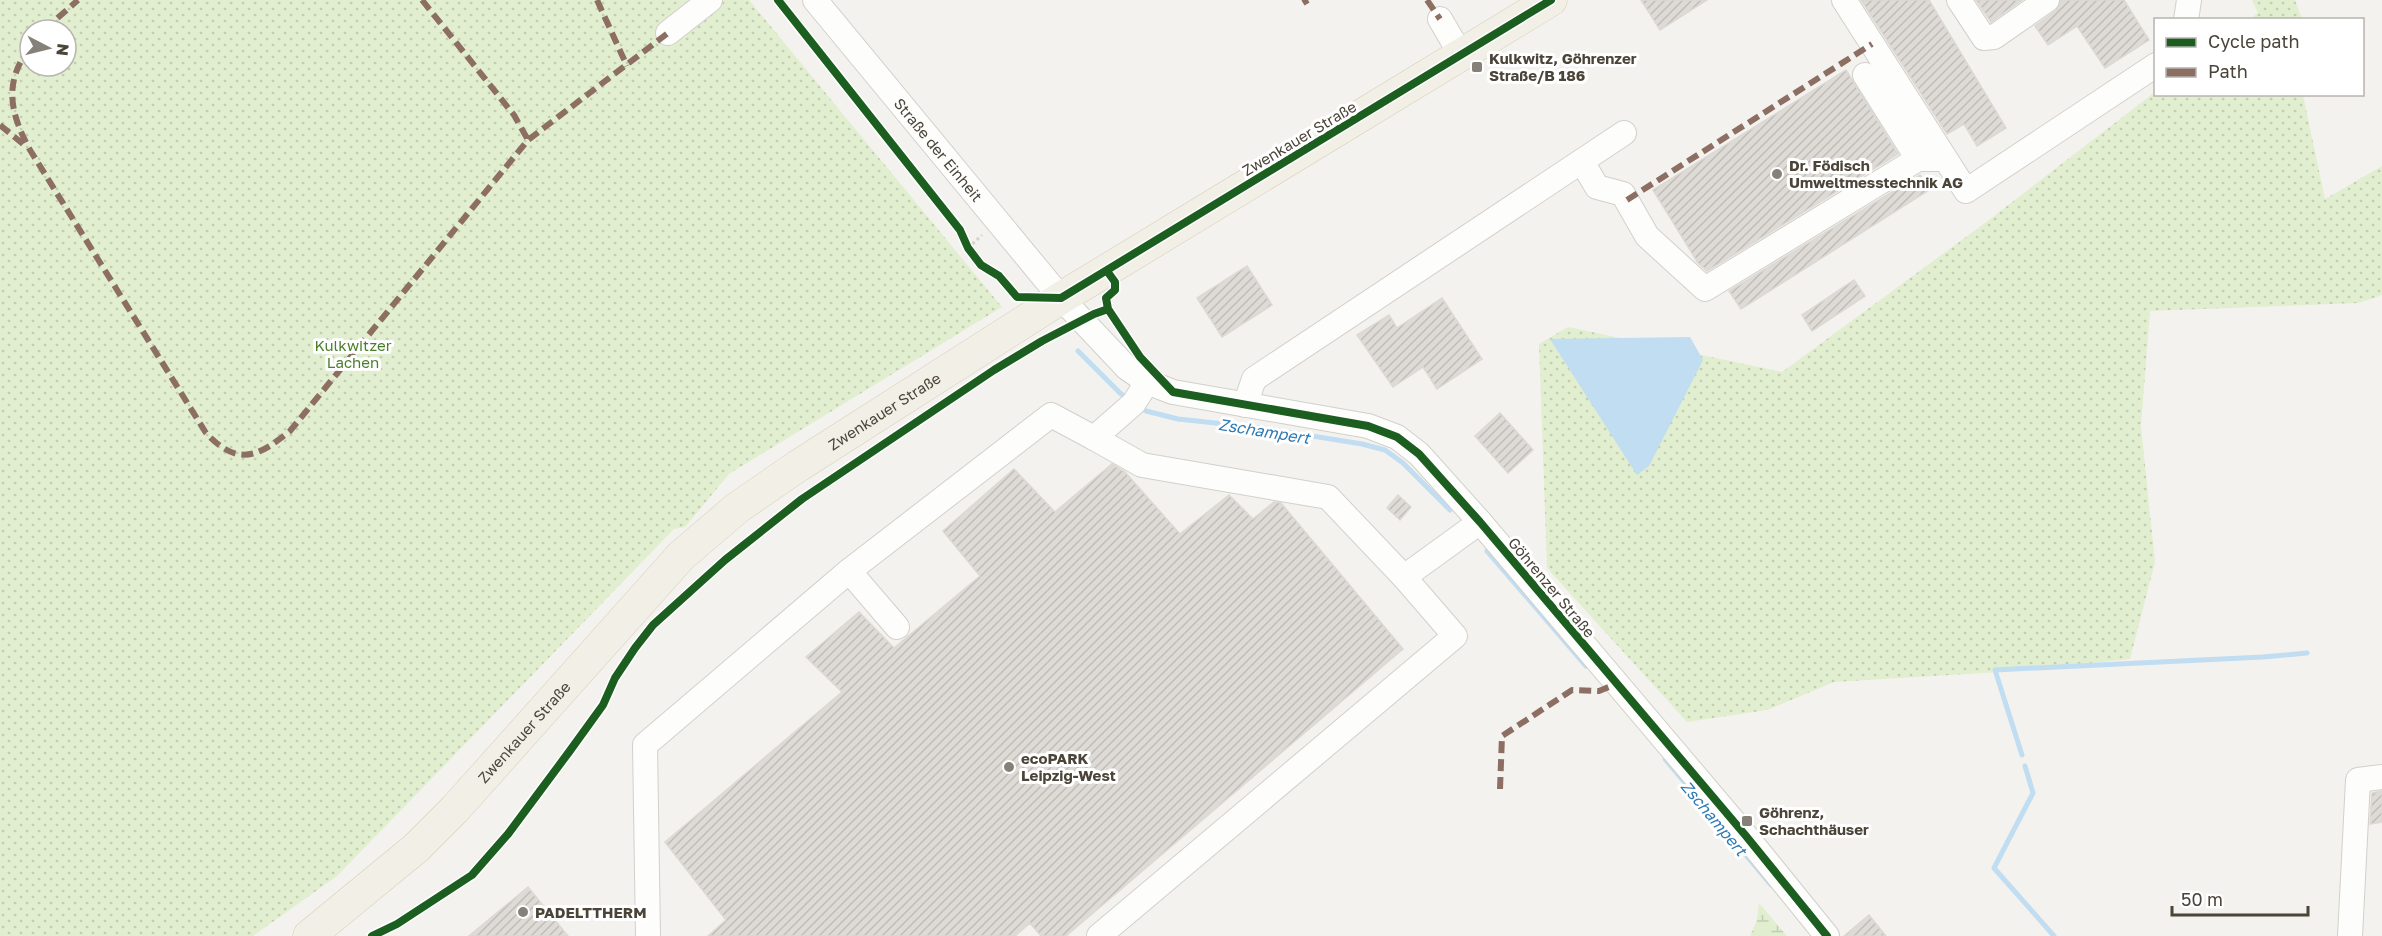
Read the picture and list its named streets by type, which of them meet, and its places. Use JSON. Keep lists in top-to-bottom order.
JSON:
{
  "streets": {
    "main road": ["Zwenkauer Straße"],
    "street": ["Straße der Einheit", "Göhrenzer Straße"]
  },
  "crossings": [
    ["Zwenkauer Straße", "Straße der Einheit"],
    ["Zwenkauer Straße", "Göhrenzer Straße"],
    ["Straße der Einheit", "Göhrenzer Straße"]
  ],
  "water": ["Zschampert"],
  "parks": ["Kulkwitzer Lachen"],
  "places": {
    "transit": ["Kulkwitz, Göhrenzer Straße/B 186", "Göhrenz, Schachthäuser"],
    "other": ["Dr. Födisch Umweltmesstechnik AG", "ecoPARK Leipzig-West", "PADELTTHERM"]
  },
  "legend": ["Cycle path", "Path"],
  "scale_bar": "50 m",
  "north": "right"
}
